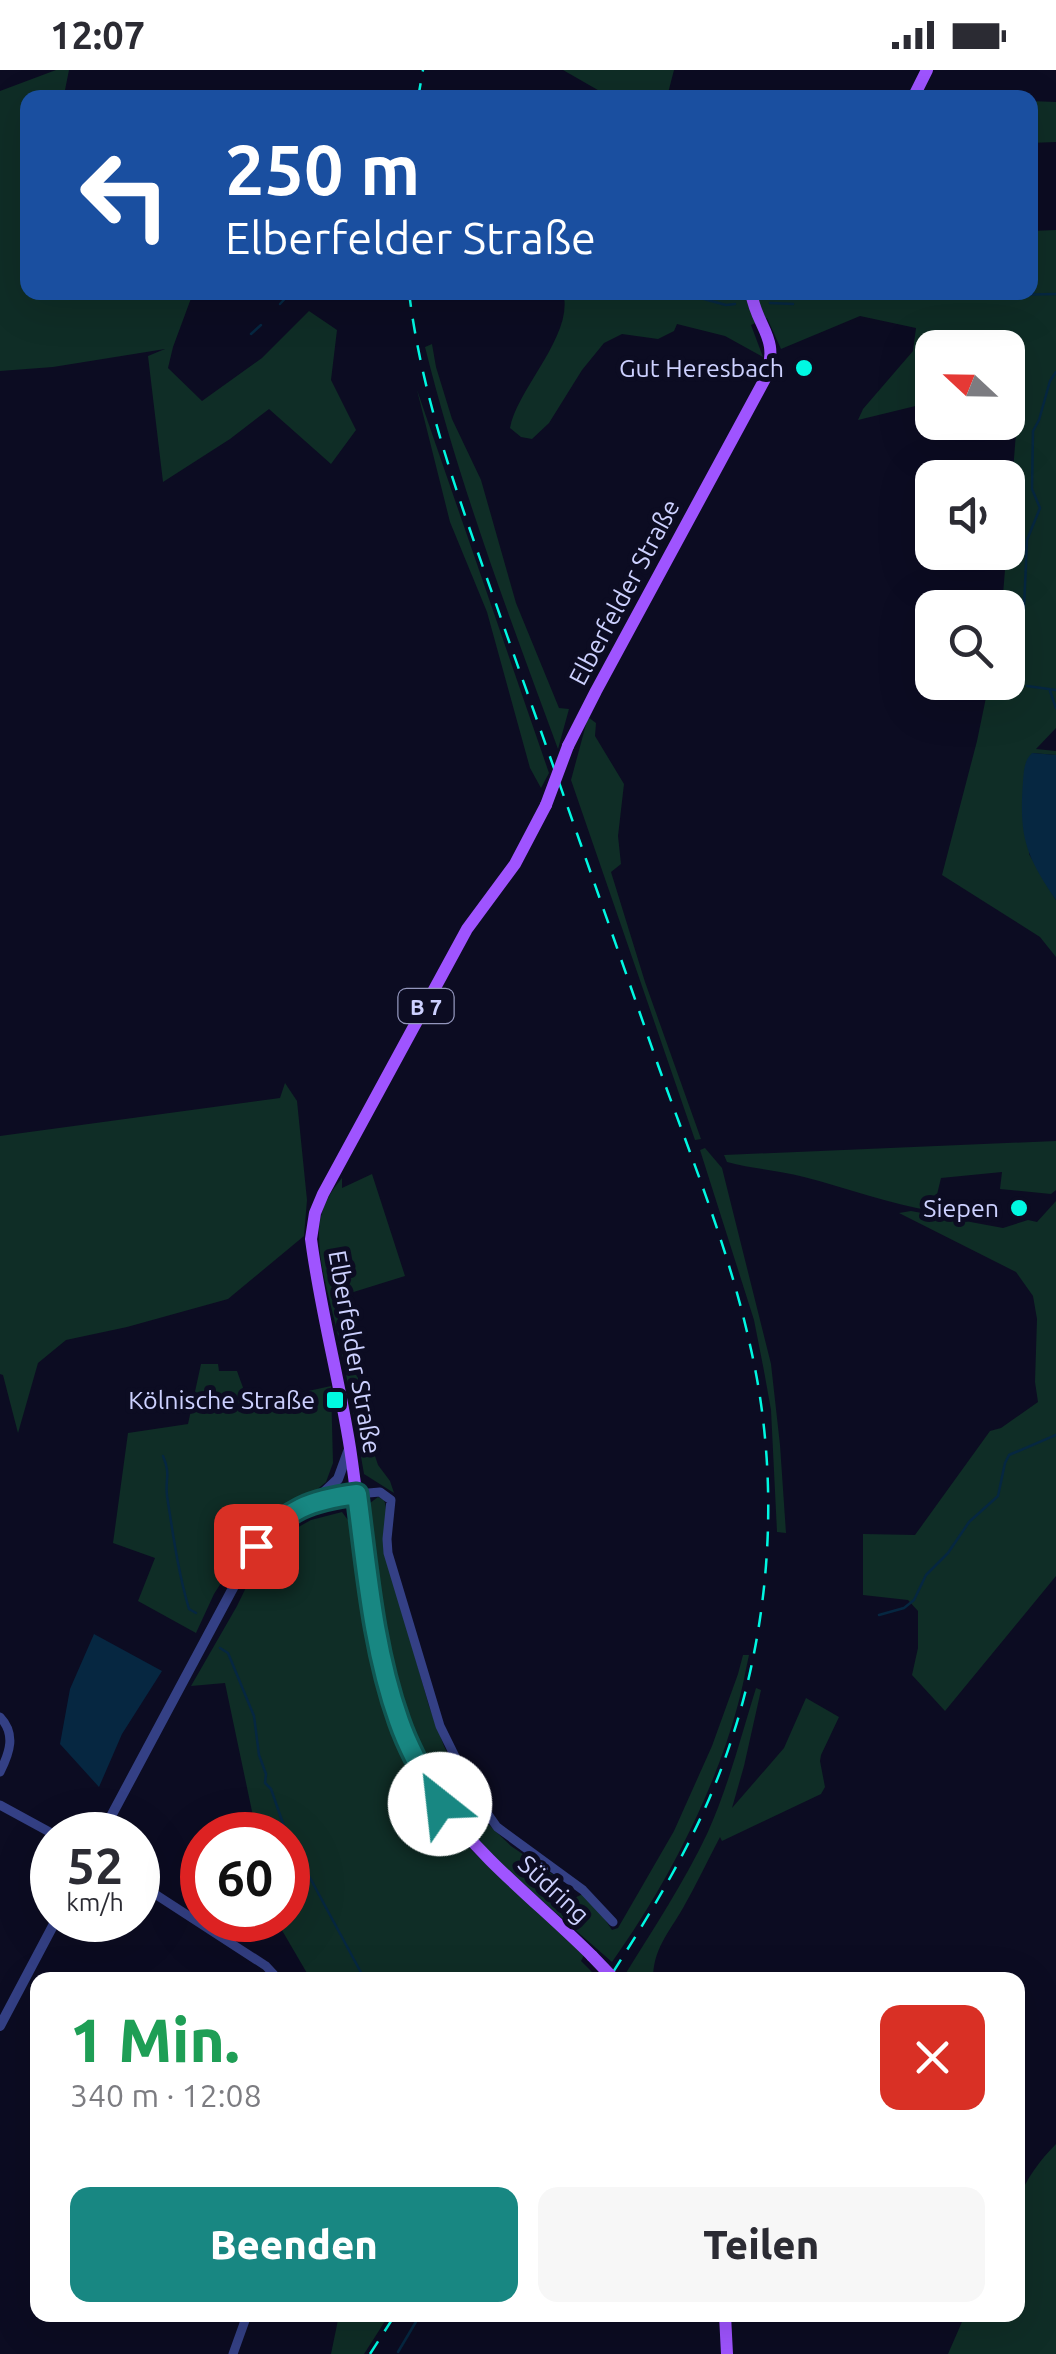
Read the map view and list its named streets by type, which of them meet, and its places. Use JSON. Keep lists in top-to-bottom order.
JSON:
{
  "streets": {
    "main road": ["Elberfelder Straße", "B 7", "Südring"]
  },
  "crossings": [
    ["Elberfelder Straße", "Südring"]
  ],
  "places": {
    "other": ["Gut Heresbach", "Siepen"],
    "transit": ["Kölnische Straße"]
  },
  "north": "left",
  "page": {
    "status": "12:07",
    "turn": ["250 m", "Elberfelder Straße"],
    "speed": "52 km/h",
    "limit": "60",
    "heading": ["1 Min.", "340 m · 12:08"],
    "buttons": ["Beenden", "Teilen"]
  }
}
